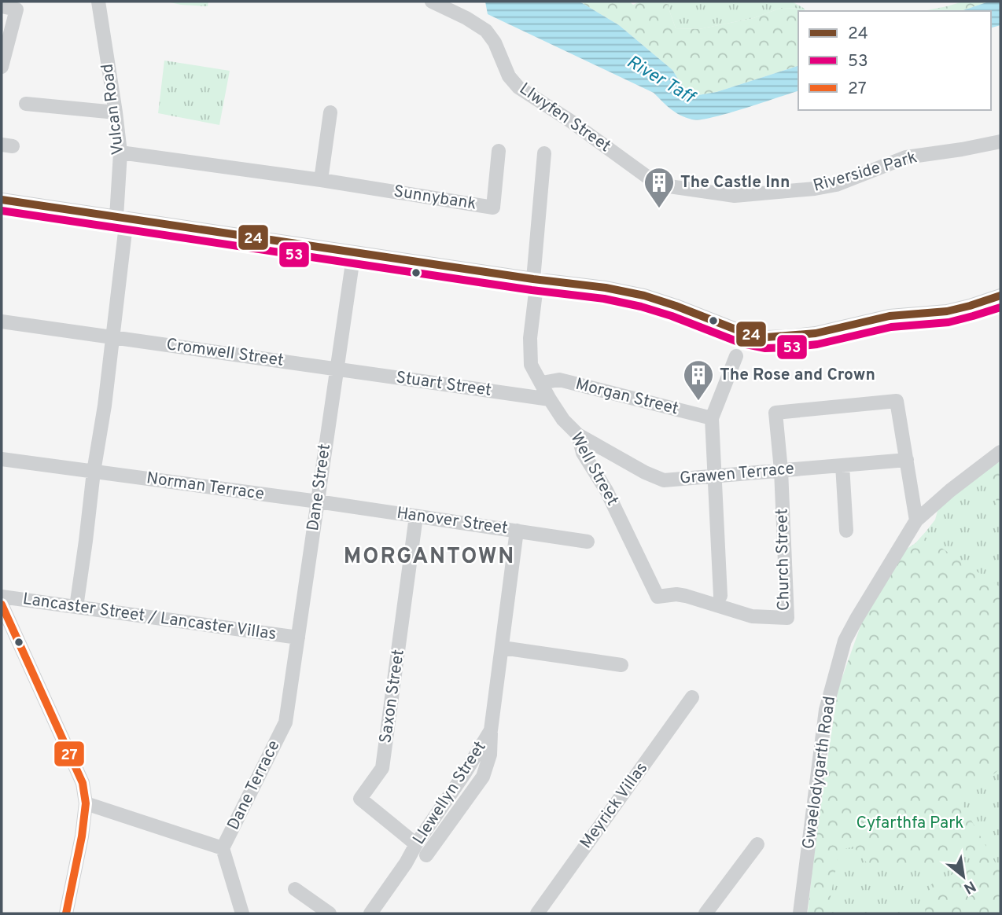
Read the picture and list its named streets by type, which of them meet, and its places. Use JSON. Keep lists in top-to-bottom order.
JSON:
{
  "streets": {
    "street": [
      "Vulcan Road",
      "Llwyfen Street",
      "Riverside Park",
      "Sunnybank",
      "Cromwell Street",
      "Stuart Street",
      "Morgan Street",
      "Well Street",
      "Grawen Terrace",
      "Norman Terrace",
      "Dane Street",
      "Hanover Street",
      "Church Street",
      "Lancaster Street / Lancaster Villas",
      "Saxon Street",
      "Gwaelodygarth Road",
      "Dane Terrace",
      "Llewellyn Street",
      "Meyrick Villas"
    ]
  },
  "crossings": [
    ["Vulcan Road", "Sunnybank"],
    ["Vulcan Road", "Cromwell Street"],
    ["Vulcan Road", "Norman Terrace"],
    ["Vulcan Road", "Lancaster Street / Lancaster Villas"],
    ["Llwyfen Street", "Riverside Park"],
    ["Cromwell Street", "Stuart Street"],
    ["Cromwell Street", "Dane Street"],
    ["Stuart Street", "Well Street"],
    ["Stuart Street", "Dane Street"],
    ["Morgan Street", "Well Street"],
    ["Well Street", "Grawen Terrace"],
    ["Well Street", "Church Street"],
    ["Grawen Terrace", "Church Street"],
    ["Norman Terrace", "Dane Street"],
    ["Norman Terrace", "Hanover Street"],
    ["Dane Street", "Hanover Street"],
    ["Dane Street", "Lancaster Street / Lancaster Villas"],
    ["Dane Street", "Dane Terrace"],
    ["Hanover Street", "Saxon Street"],
    ["Hanover Street", "Llewellyn Street"],
    ["Saxon Street", "Llewellyn Street"]
  ],
  "districts": ["MORGANTOWN"],
  "water": ["River Taff"],
  "parks": ["Cyfarthfa Park"],
  "places": {
    "building": ["The Castle Inn", "The Rose and Crown"]
  },
  "lines": ["transit line 24", "transit line 53", "transit line 27"],
  "legend": ["24", "53", "27"],
  "north": "bottom right"
}
